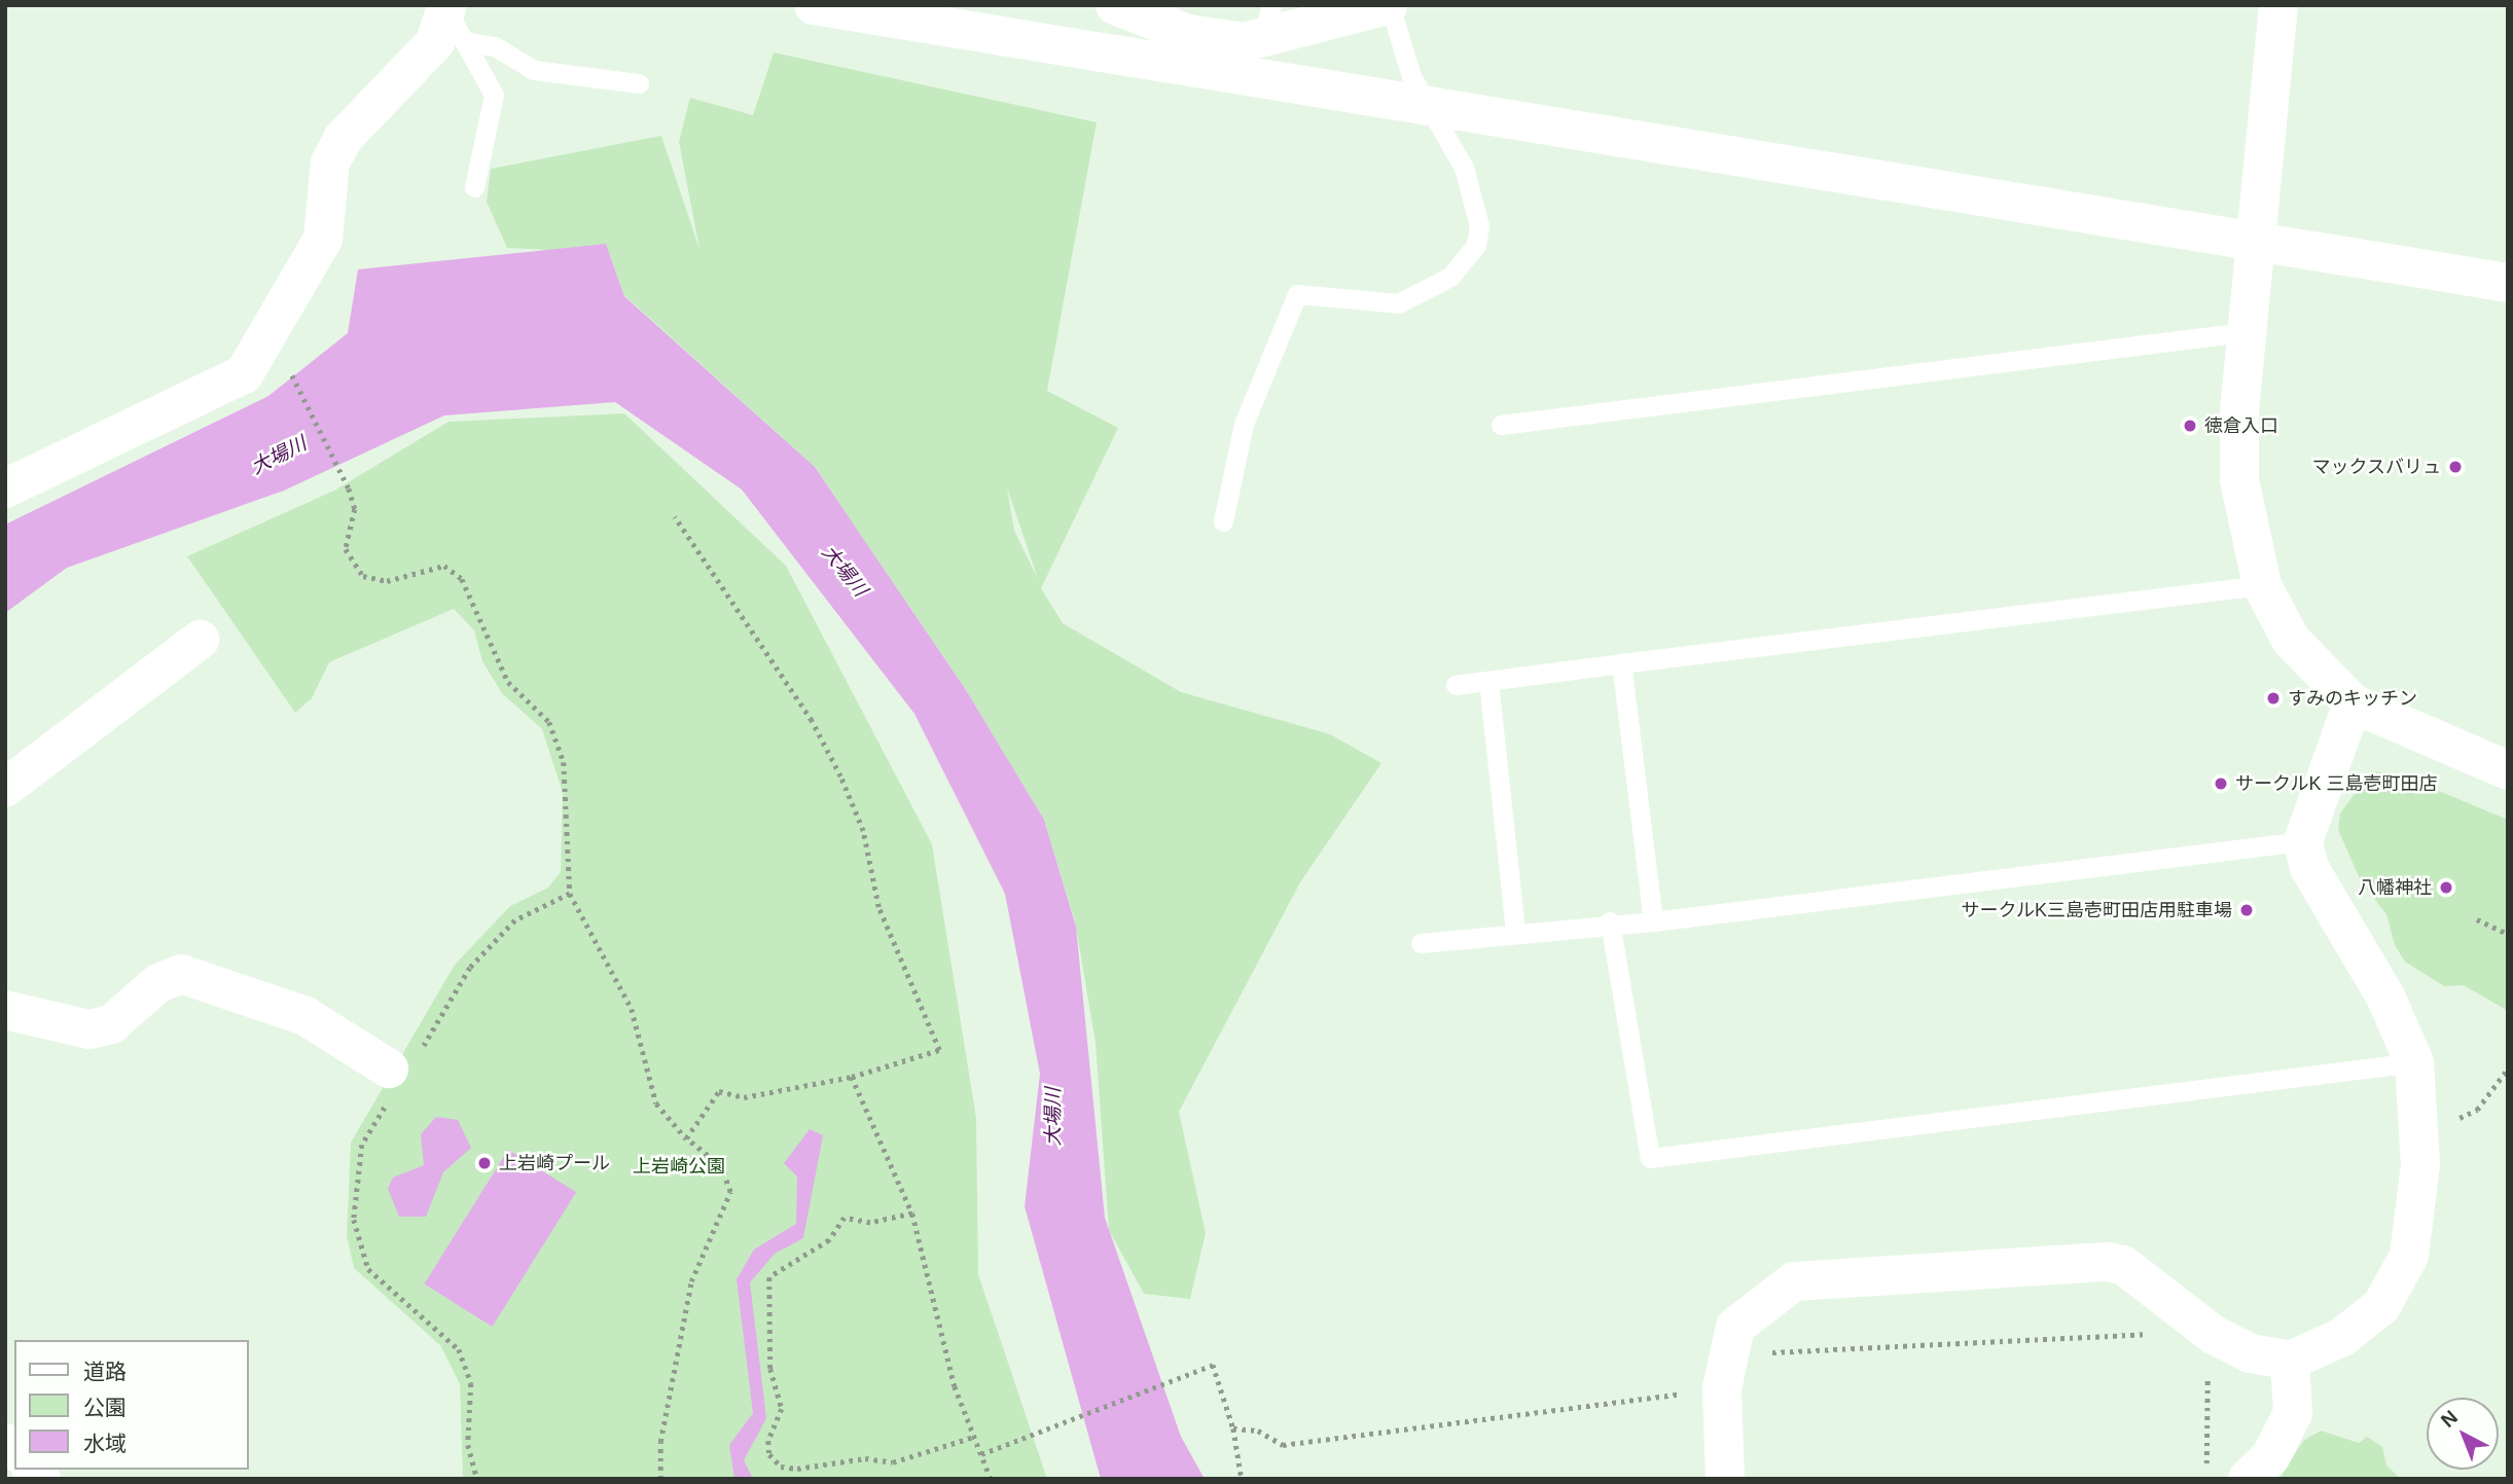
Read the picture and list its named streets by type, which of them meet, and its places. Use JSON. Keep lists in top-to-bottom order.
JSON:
{
  "water": ["大場川"],
  "parks": ["上岩崎公園"],
  "places": [
    "徳倉入口",
    "マックスバリュ",
    "すみのキッチン",
    "サークルK 三島壱町田店",
    "八幡神社",
    "サークルK三島壱町田店用駐車場",
    "上岩崎プール"
  ],
  "legend": ["道路", "公園", "水域"],
  "north": "top left"
}
